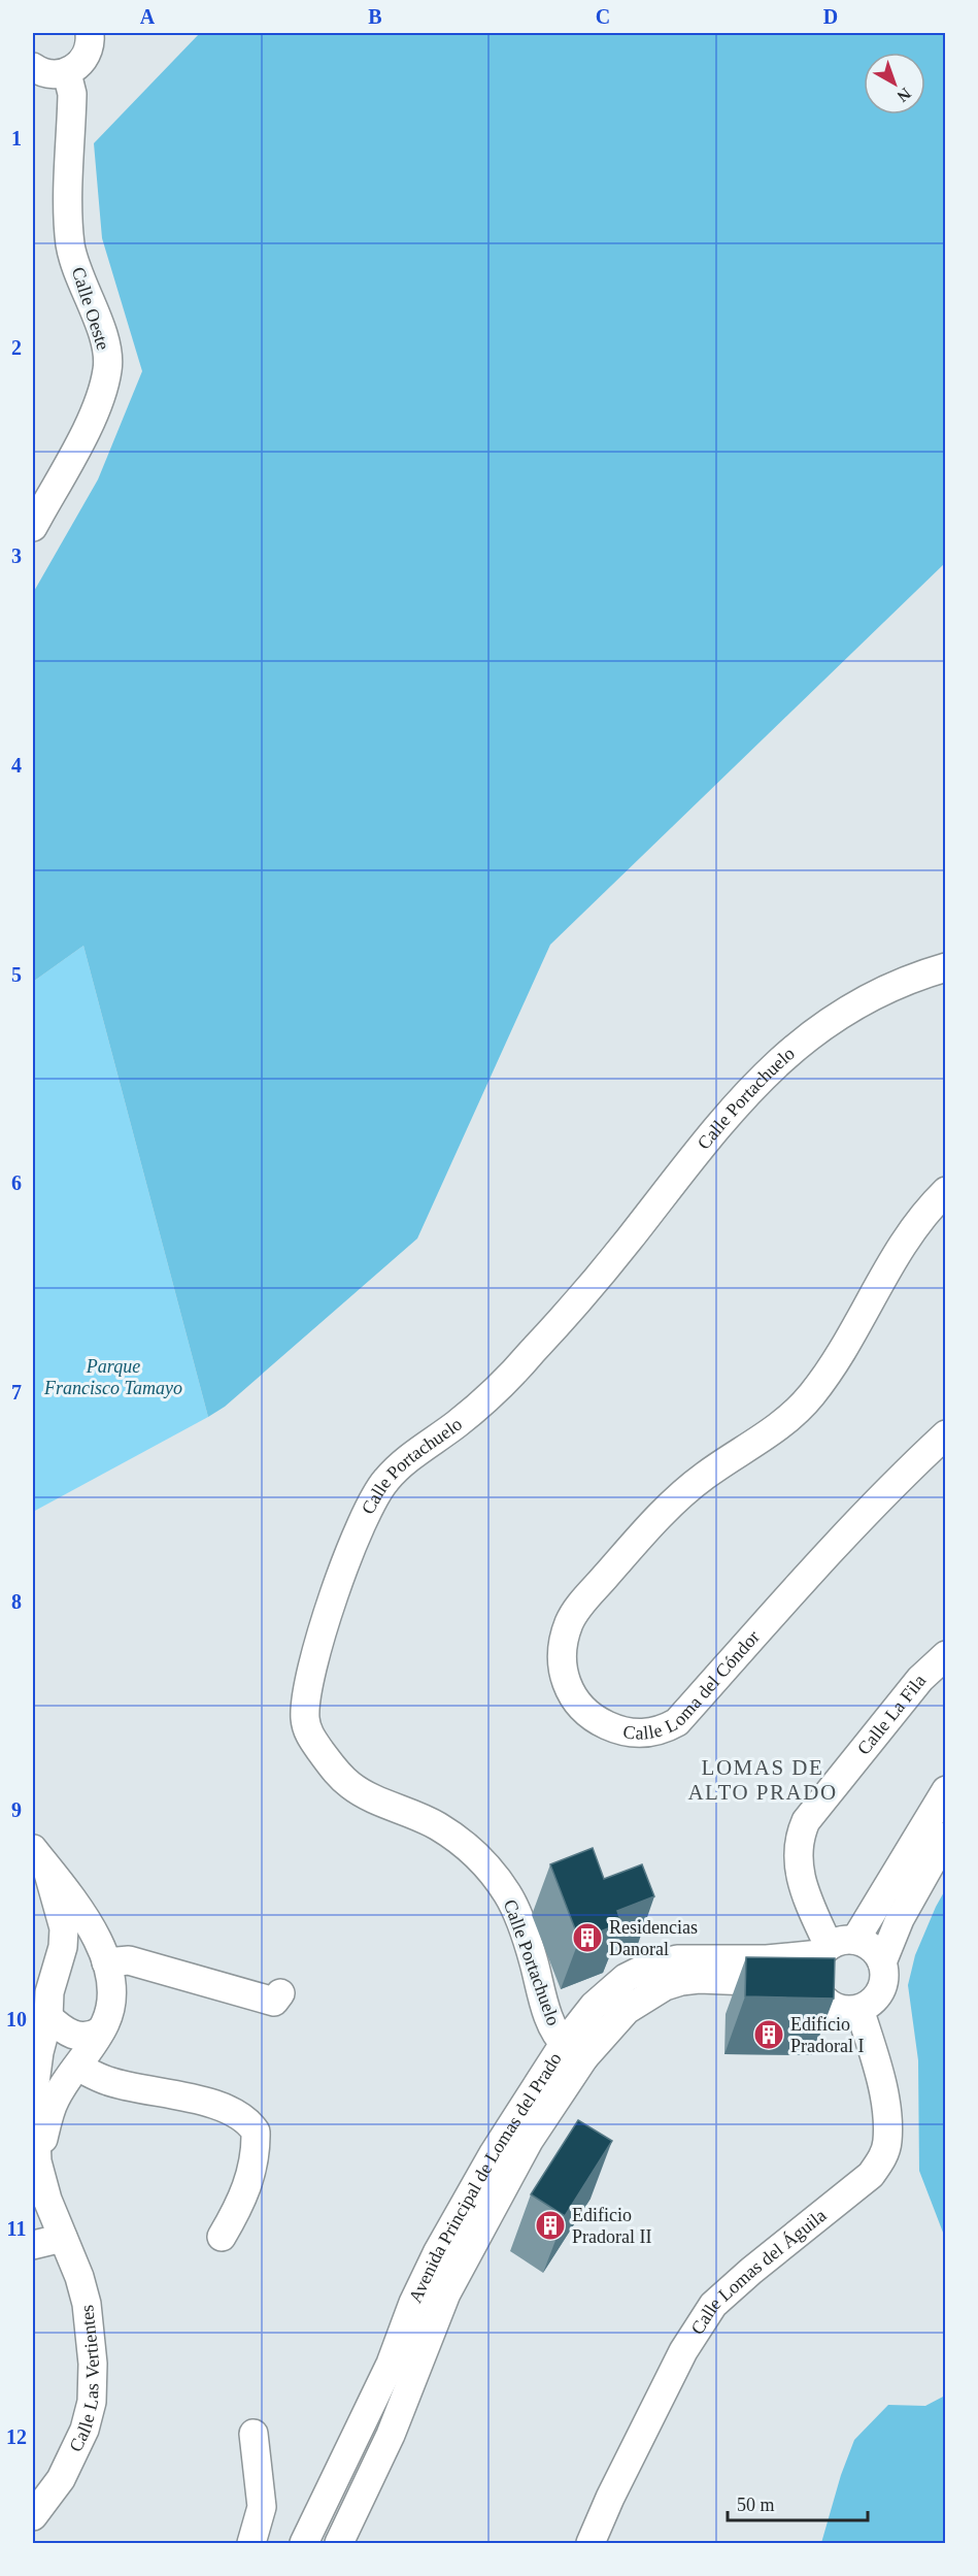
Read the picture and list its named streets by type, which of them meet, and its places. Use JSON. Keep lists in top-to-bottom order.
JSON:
{
  "streets": {
    "street": [
      "Calle Oeste",
      "Calle Portachuelo",
      "Calle Loma del Cóndor",
      "Calle La Fila",
      "Avenida Principal de Lomas del Prado",
      "Calle Lomas del Águila",
      "Calle Las Vertientes"
    ]
  },
  "crossings": [
    ["Calle Portachuelo", "Avenida Principal de Lomas del Prado"],
    ["Calle La Fila", "Avenida Principal de Lomas del Prado"],
    ["Calle La Fila", "Calle Lomas del Águila"],
    ["Avenida Principal de Lomas del Prado", "Calle Lomas del Águila"]
  ],
  "districts": ["LOMAS DE ALTO PRADO"],
  "parks": ["Parque Francisco Tamayo"],
  "places": {
    "building": ["Residencias Danoral", "Edificio Pradoral I", "Edificio Pradoral II"]
  },
  "scale_bar": "50 m",
  "north": "bottom right",
  "grid": {
    "columns": [
      "A",
      "B",
      "C",
      "D"
    ],
    "rows": [
      "1",
      "2",
      "3",
      "4",
      "5",
      "6",
      "7",
      "8",
      "9",
      "10",
      "11",
      "12"
    ]
  }
}
